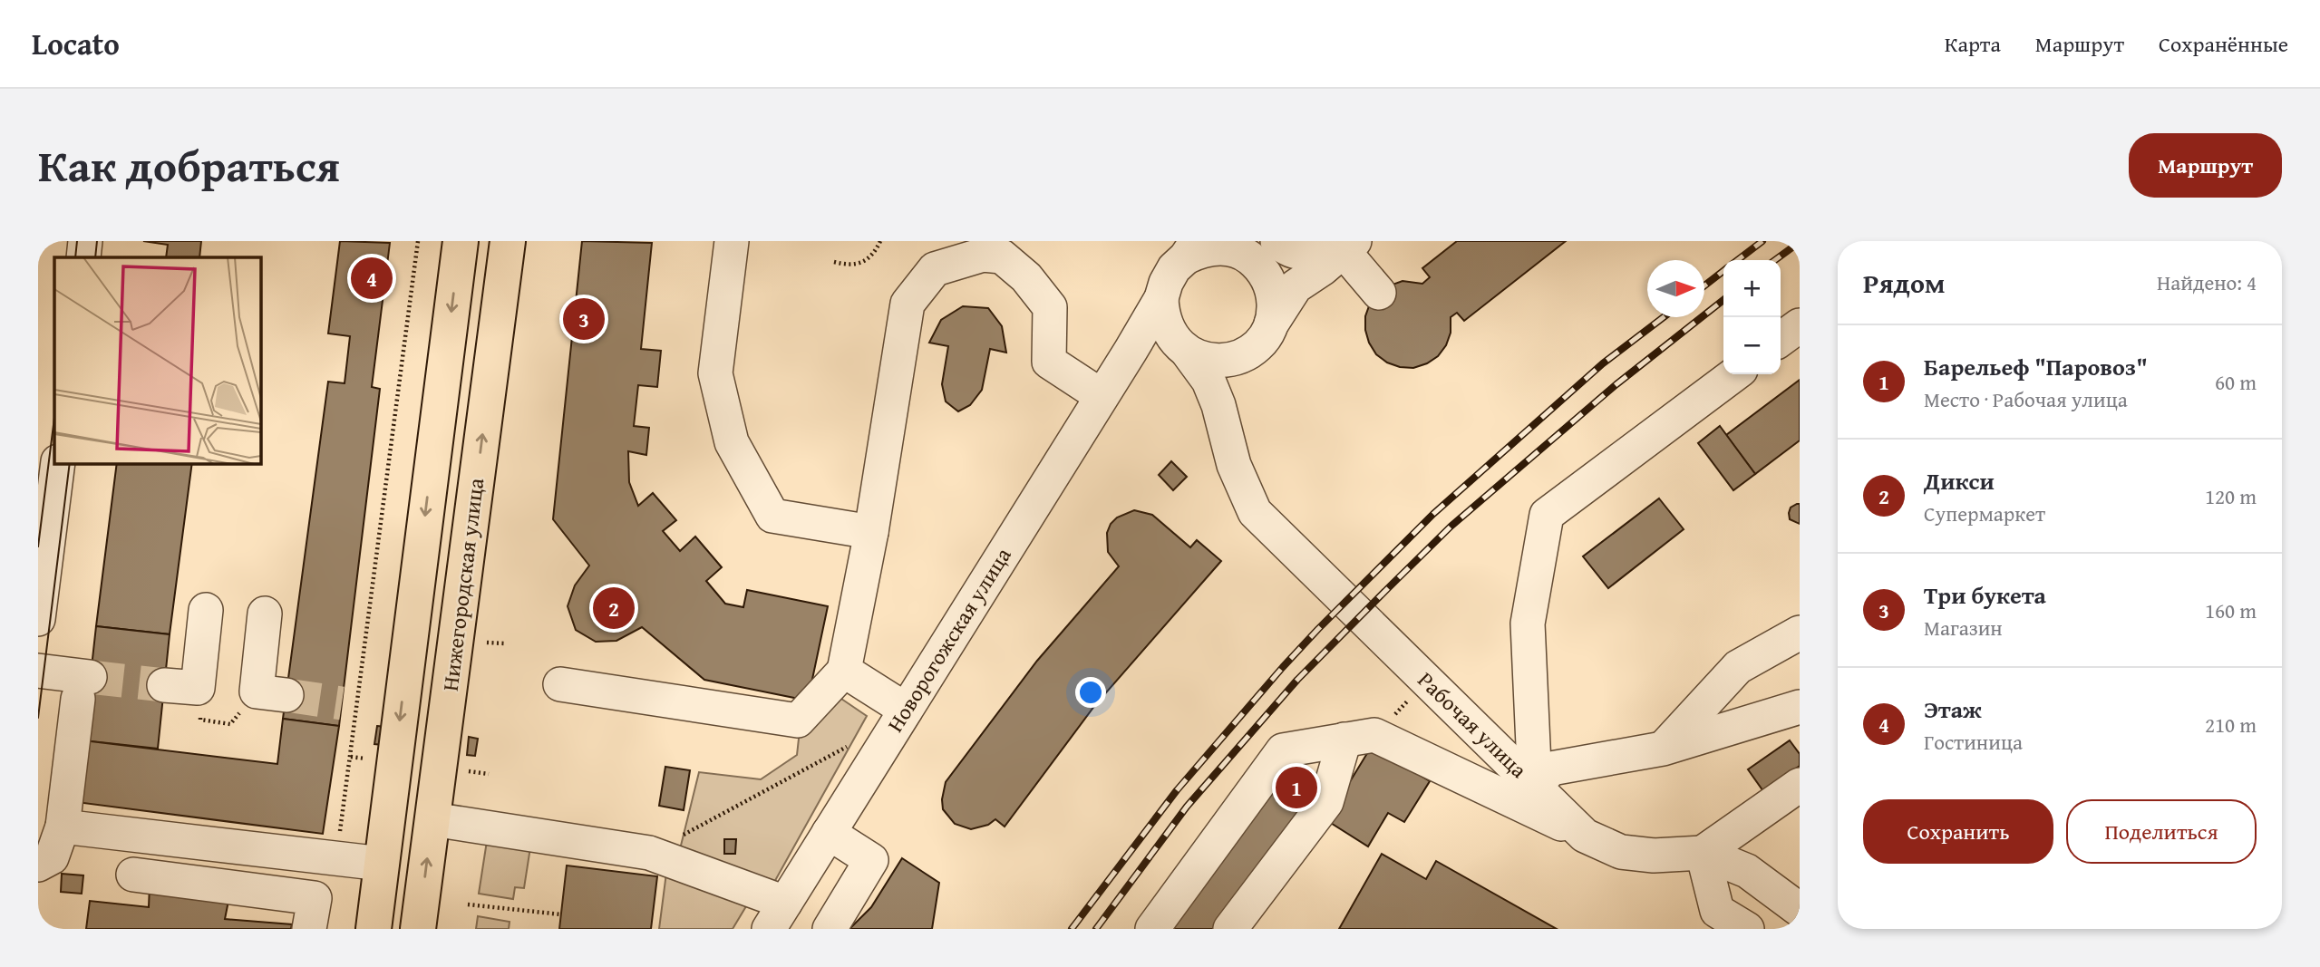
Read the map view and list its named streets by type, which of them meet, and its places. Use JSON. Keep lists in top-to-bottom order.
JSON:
{
  "streets": {
    "main road": ["Нижегородская улица"],
    "street": ["Новорогожская улица", "Рабочая улица"]
  },
  "north": "right",
  "page": {
    "header": "Locato",
    "nav": ["Карта", "Маршрут", "Сохранённые"],
    "title": "Как добраться",
    "buttons": [
      "Маршрут",
      ["Сохранить", "Поделиться"]
    ],
    "heading": ["Рядом", "Найдено: 4"],
    "pins": [
      "4",
      "3",
      "2",
      "1"
    ],
    "map_buttons": ["+", "−"],
    "list": [
      {
        "mark": "1",
        "name": "Барельеф \"Паровоз\"",
        "note": "Место · Рабочая улица",
        "value": "60 m"
      },
      {
        "mark": "2",
        "name": "Дикси",
        "note": "Супермаркет",
        "value": "120 m"
      },
      {
        "mark": "3",
        "name": "Три букета",
        "note": "Магазин",
        "value": "160 m"
      },
      {
        "mark": "4",
        "name": "Этаж",
        "note": "Гостиница",
        "value": "210 m"
      }
    ]
  }
}
